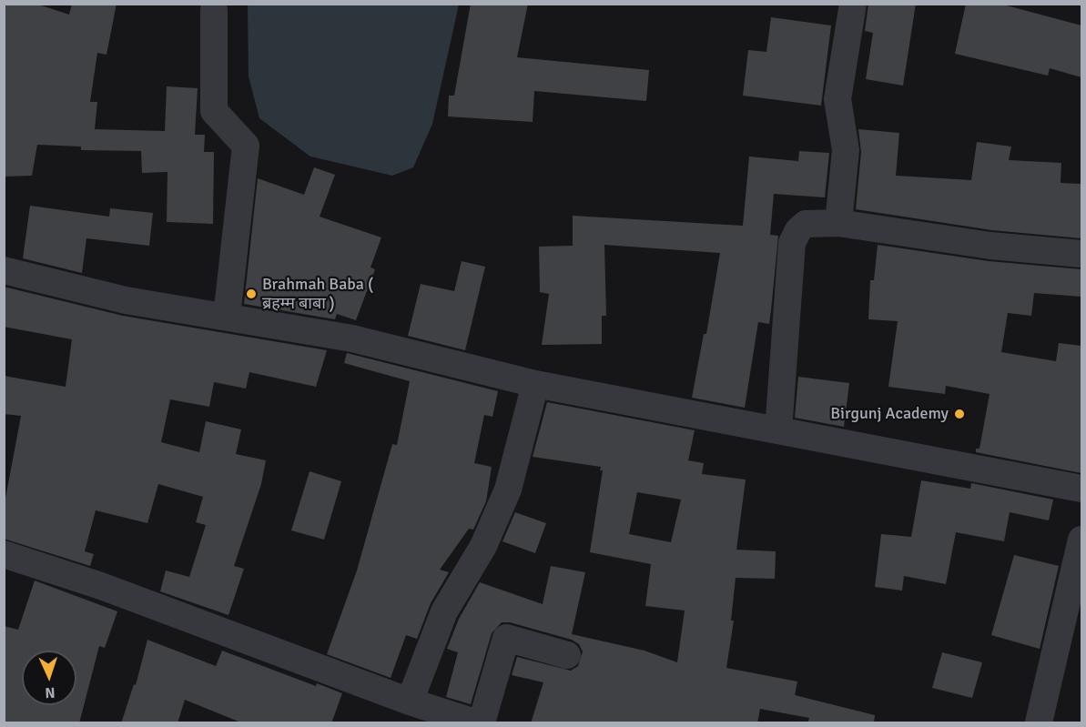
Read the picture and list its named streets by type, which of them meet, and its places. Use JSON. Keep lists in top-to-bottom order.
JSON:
{
  "places": ["Brahmah Baba ( ब्रहम्म बाबा )", "Birgunj Academy"],
  "north": "bottom"
}
